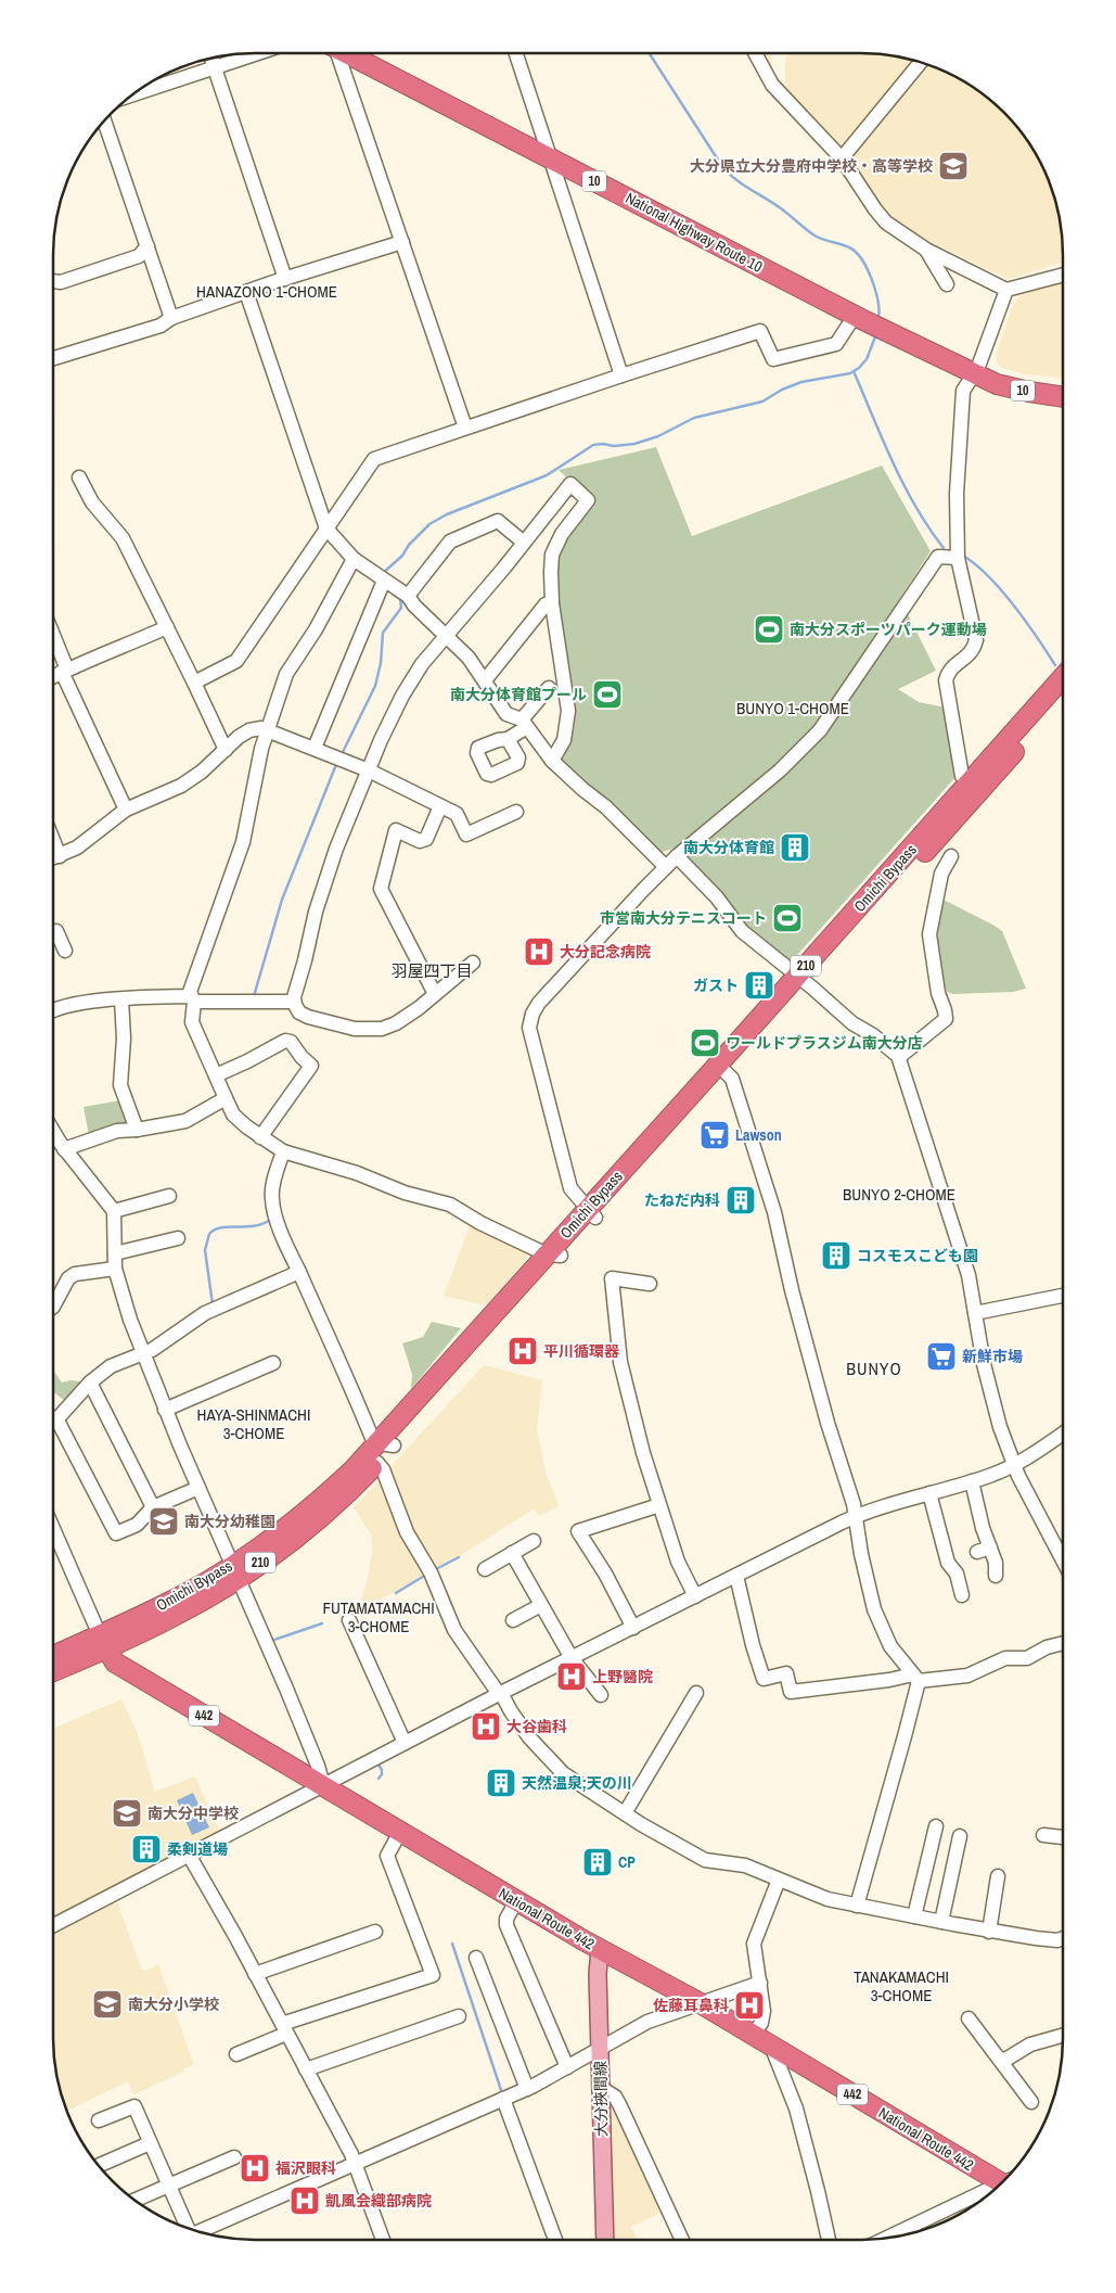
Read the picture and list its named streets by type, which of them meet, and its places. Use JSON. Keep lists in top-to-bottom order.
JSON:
{
  "streets": {
    "highway": [
      "10",
      "National Highway Route 10",
      "Omichi Bypass",
      "210",
      "442",
      "National Route 442"
    ],
    "main road": ["大分挾間線"]
  },
  "crossings": [
    ["Omichi Bypass", "National Route 442"],
    ["National Route 442", "大分挾間線"]
  ],
  "districts": [
    "HANAZONO 1-CHOME",
    "BUNYO 1-CHOME",
    "羽屋四丁目",
    "BUNYO 2-CHOME",
    "BUNYO",
    "HAYA-SHINMACHI 3-CHOME",
    "FUTAMATAMACHI 3-CHOME",
    "TANAKAMACHI 3-CHOME"
  ],
  "places": {
    "school or university": [
      "大分県立大分豊府中学校・高等学校",
      "南大分幼稚園",
      "南大分中学校",
      "南大分小学校"
    ],
    "sports": [
      "南大分スポーツパーク運動場",
      "南大分体育館プール",
      "市営南大分テニスコート",
      "ワールドプラスジム南大分店"
    ],
    "building": [
      "南大分体育館",
      "ガスト",
      "たねだ内科",
      "コスモスこども園",
      "天然温泉;天の川",
      "柔剣道場",
      "CP"
    ],
    "hospital": [
      "大分記念病院",
      "平川循環器",
      "上野醫院",
      "大谷歯科",
      "佐藤耳鼻科",
      "福沢眼科",
      "凱風会織部病院"
    ],
    "supermarket": ["Lawson", "新鮮市場"]
  }
}
